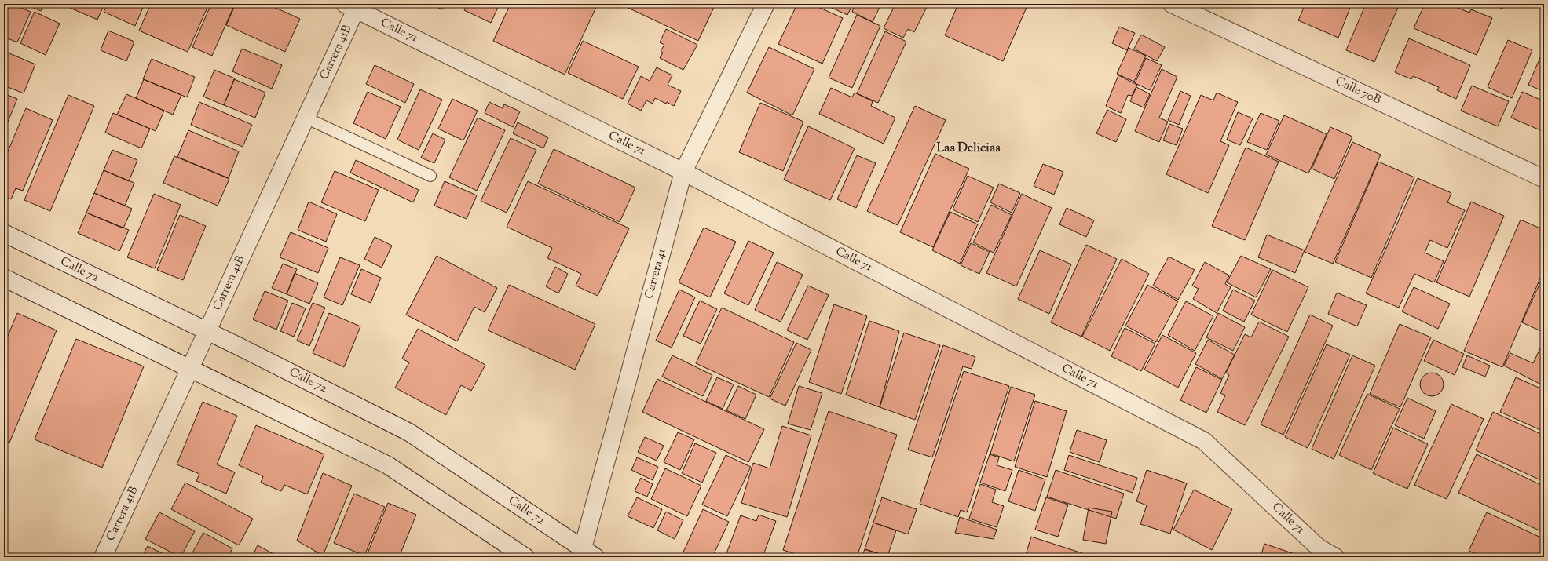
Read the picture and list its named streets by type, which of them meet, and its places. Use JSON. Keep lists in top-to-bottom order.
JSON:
{
  "streets": {
    "street": [
      "Calle 71",
      "Carrera 41B",
      "Calle 70B",
      "Calle 72",
      "Carrera 41"
    ]
  },
  "crossings": [
    ["Calle 71", "Carrera 41B"],
    ["Calle 71", "Carrera 41"],
    ["Carrera 41B", "Calle 72"],
    ["Calle 72", "Carrera 41"]
  ],
  "districts": ["Las Delicias"]
}
